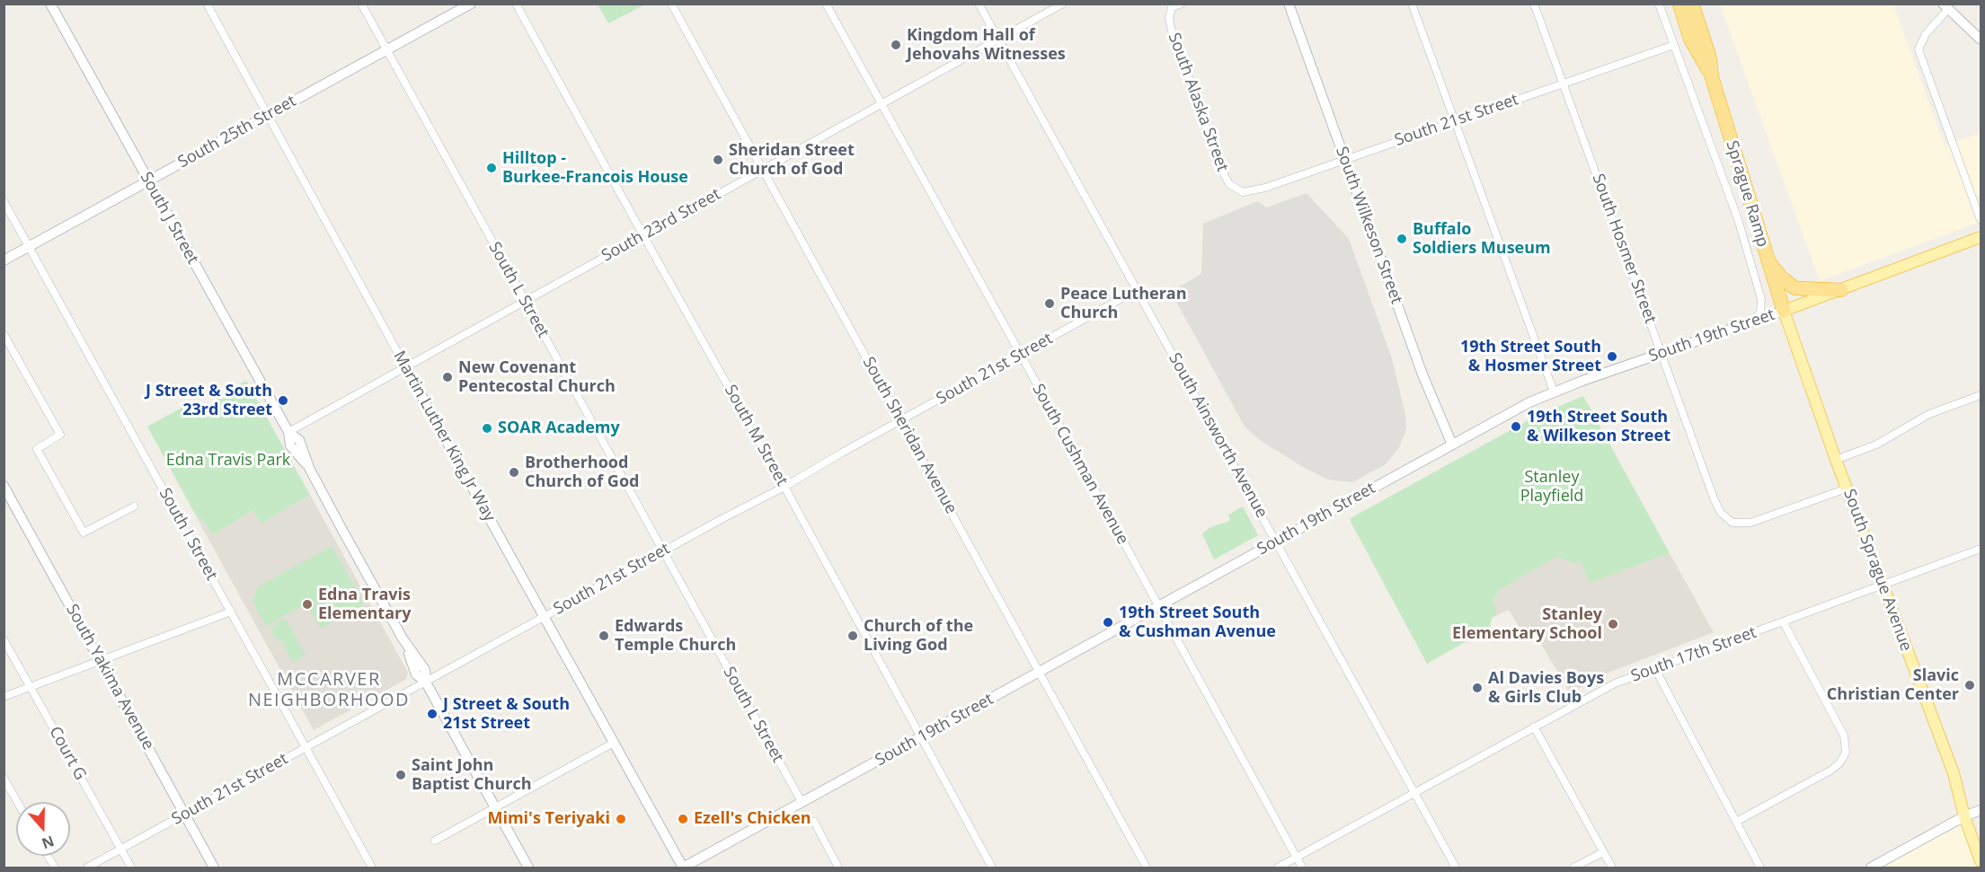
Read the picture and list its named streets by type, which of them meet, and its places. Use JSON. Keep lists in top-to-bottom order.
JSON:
{
  "streets": {
    "highway": ["Sprague Ramp"],
    "main road": ["South 19th Street", "South Sprague Avenue"],
    "street": [
      "South Alaska Street",
      "South 21st Street",
      "South 25th Street",
      "South J Street",
      "South 23rd Street",
      "South Wilkeson Street",
      "South Hosmer Street",
      "South L Street",
      "South M Street",
      "South Sheridan Avenue",
      "South Ainsworth Avenue",
      "Martin Luther King Jr Way",
      "South Cushman Avenue",
      "South I Street",
      "South 17th Street",
      "South Yakima Avenue",
      "Court G"
    ]
  },
  "crossings": [
    ["South Alaska Street", "South 21st Street"],
    ["South 21st Street", "South J Street"],
    ["South 21st Street", "South Wilkeson Street"],
    ["South 21st Street", "South Hosmer Street"],
    ["South 21st Street", "South L Street"],
    ["South 21st Street", "South M Street"],
    ["South 21st Street", "South Sheridan Avenue"],
    ["South 21st Street", "South Ainsworth Avenue"],
    ["South 21st Street", "Martin Luther King Jr Way"],
    ["South 21st Street", "South Cushman Avenue"],
    ["South 21st Street", "South I Street"],
    ["South 21st Street", "South Yakima Avenue"],
    ["South 21st Street", "Court G"],
    ["South 25th Street", "South J Street"],
    ["South 25th Street", "South L Street"],
    ["South 25th Street", "Martin Luther King Jr Way"],
    ["South 25th Street", "South I Street"],
    ["Sprague Ramp", "South 19th Street"],
    ["Sprague Ramp", "South Sprague Avenue"],
    ["South J Street", "South 23rd Street"],
    ["South 23rd Street", "South L Street"],
    ["South 23rd Street", "South M Street"],
    ["South 23rd Street", "South Sheridan Avenue"],
    ["South 23rd Street", "South Ainsworth Avenue"],
    ["South 23rd Street", "Martin Luther King Jr Way"],
    ["South 23rd Street", "South Cushman Avenue"],
    ["South Wilkeson Street", "South 19th Street"],
    ["South Hosmer Street", "South 19th Street"],
    ["South Hosmer Street", "South Sprague Avenue"],
    ["South L Street", "South 19th Street"],
    ["South 19th Street", "South M Street"],
    ["South 19th Street", "South Sheridan Avenue"],
    ["South 19th Street", "South Ainsworth Avenue"],
    ["South 19th Street", "Martin Luther King Jr Way"],
    ["South 19th Street", "South Cushman Avenue"],
    ["South 19th Street", "South Sprague Avenue"],
    ["South Ainsworth Avenue", "South 17th Street"],
    ["South Cushman Avenue", "South 17th Street"],
    ["South Sprague Avenue", "South 17th Street"]
  ],
  "districts": ["MCCARVER NEIGHBORHOOD"],
  "parks": ["Edna Travis Park", "Stanley Playfield"],
  "places": [
    "Kingdom Hall of Jehovahs Witnesses",
    "Sheridan Street Church of God",
    "Hilltop - Burkee-Francois House",
    "Buffalo Soldiers Museum",
    "Peace Lutheran Church",
    "19th Street South & Hosmer Street",
    "New Covenant Pentecostal Church",
    "J Street & South 23rd Street",
    "19th Street South & Wilkeson Street",
    "SOAR Academy",
    "Brotherhood Church of God",
    "Edna Travis Elementary",
    "19th Street South & Cushman Avenue",
    "Stanley Elementary School",
    "Edwards Temple Church",
    "Church of the Living God",
    "Slavic Christian Center",
    "Al Davies Boys & Girls Club",
    "J Street & South 21st Street",
    "Saint John Baptist Church",
    "Mimi's Teriyaki",
    "Ezell's Chicken"
  ],
  "north": "bottom"
}
